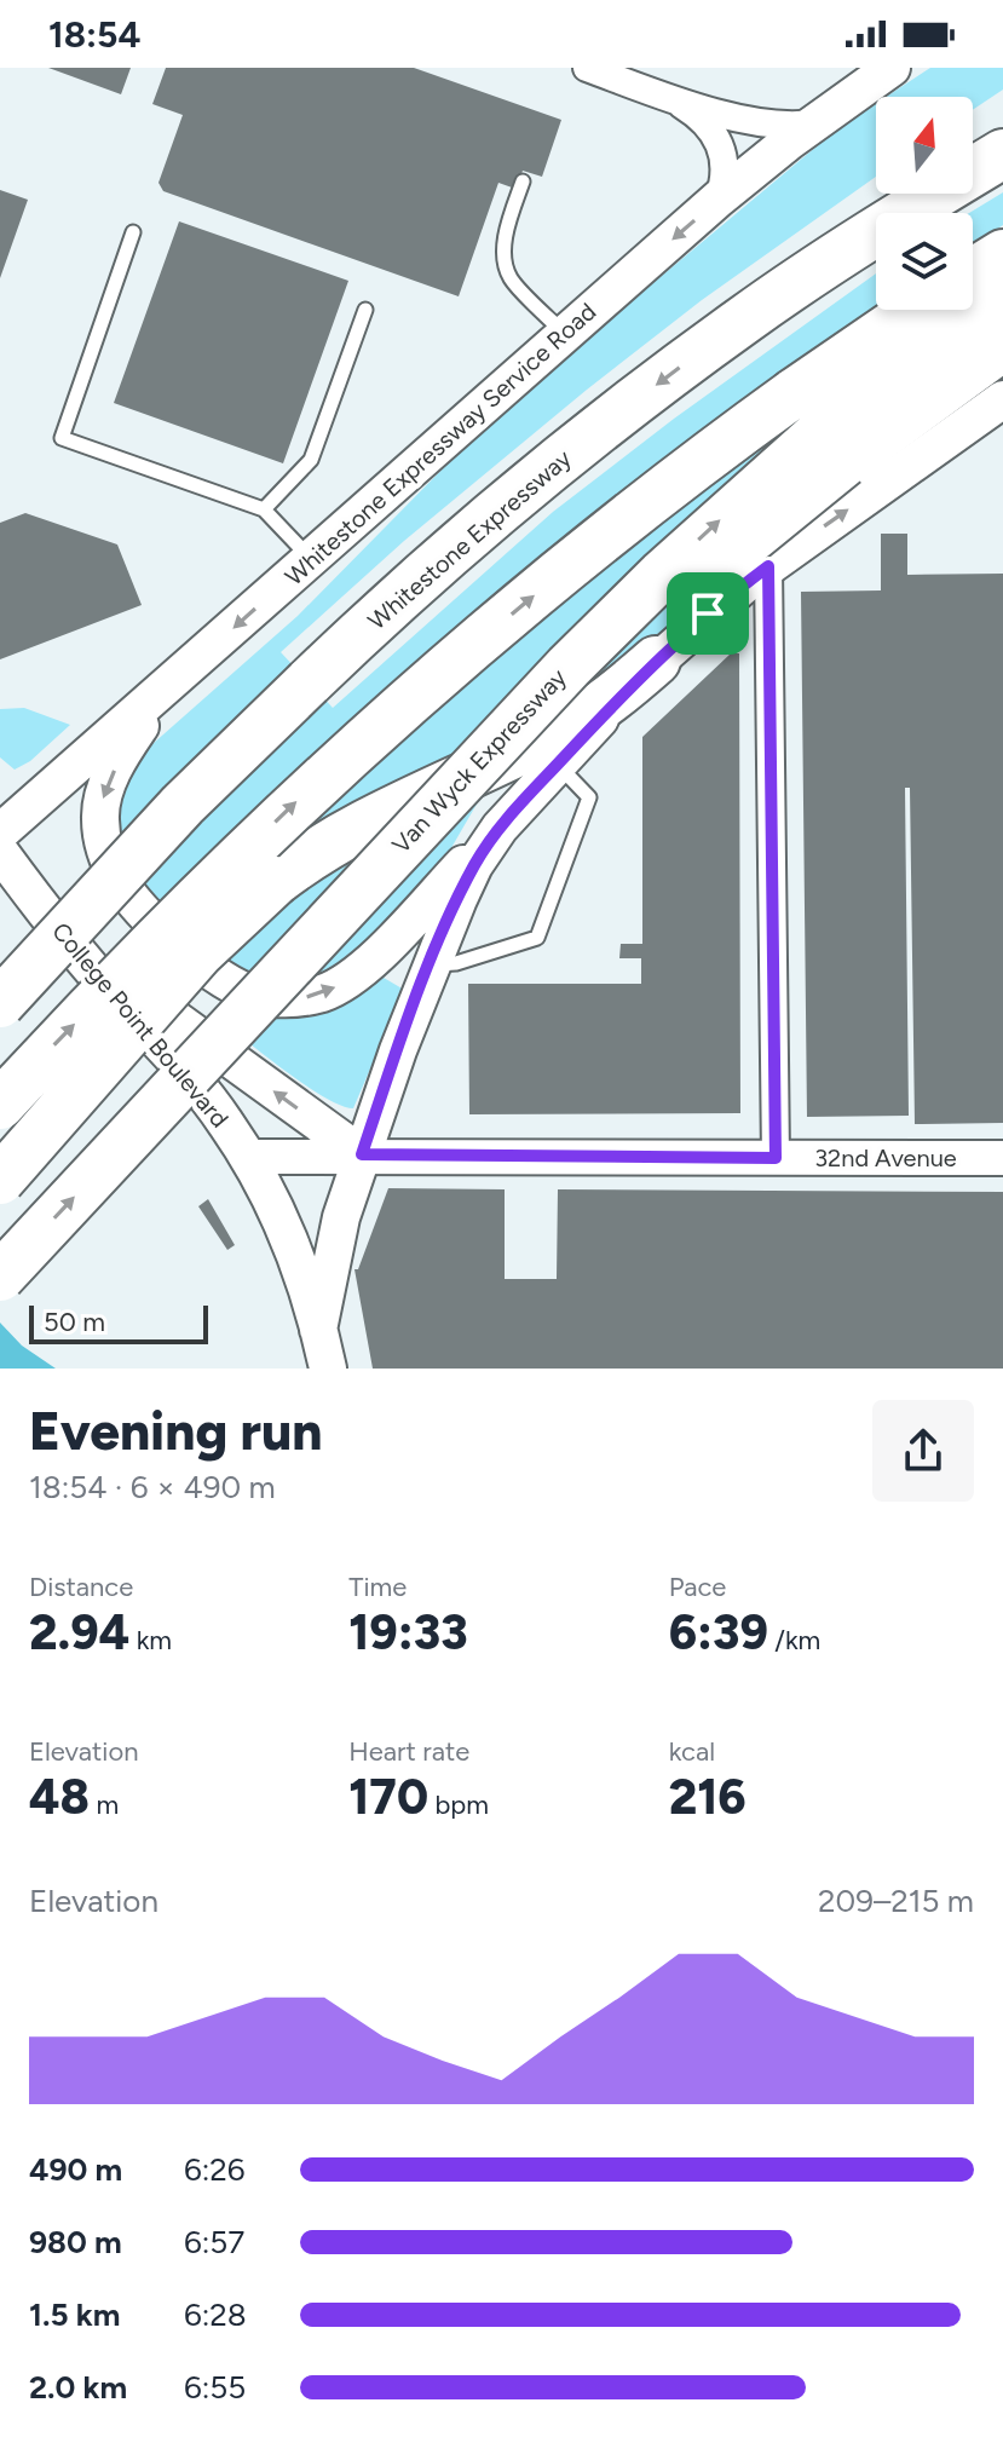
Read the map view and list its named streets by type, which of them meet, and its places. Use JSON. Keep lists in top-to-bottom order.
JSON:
{
  "streets": {
    "highway": ["Whitestone Expressway"],
    "main road": ["Whitestone Expressway Service Road", "College Point Boulevard"],
    "street": ["32nd Avenue"]
  },
  "crossings": [
    ["College Point Boulevard", "32nd Avenue"]
  ],
  "scale_bar": "50 m",
  "north": "top",
  "page": {
    "status": "18:54",
    "scale": "50 m",
    "heading": ["Evening run", "18:54 · 6 × 490 m"],
    "stats": [
      ["Distance", "2.94 km"],
      ["Time", "19:33"],
      ["Pace", "6:39 /km"],
      ["Elevation", "48 m"],
      ["Heart rate", "170 bpm"],
      ["kcal", "216"]
    ],
    "chart": ["Elevation", "209–215 m"],
    "list": [
      {
        "name": "490 m",
        "note": "6:26"
      },
      {
        "name": "980 m",
        "note": "6:57"
      },
      {
        "name": "1.5 km",
        "note": "6:28"
      },
      {
        "name": "2.0 km",
        "note": "6:55"
      }
    ]
  }
}
